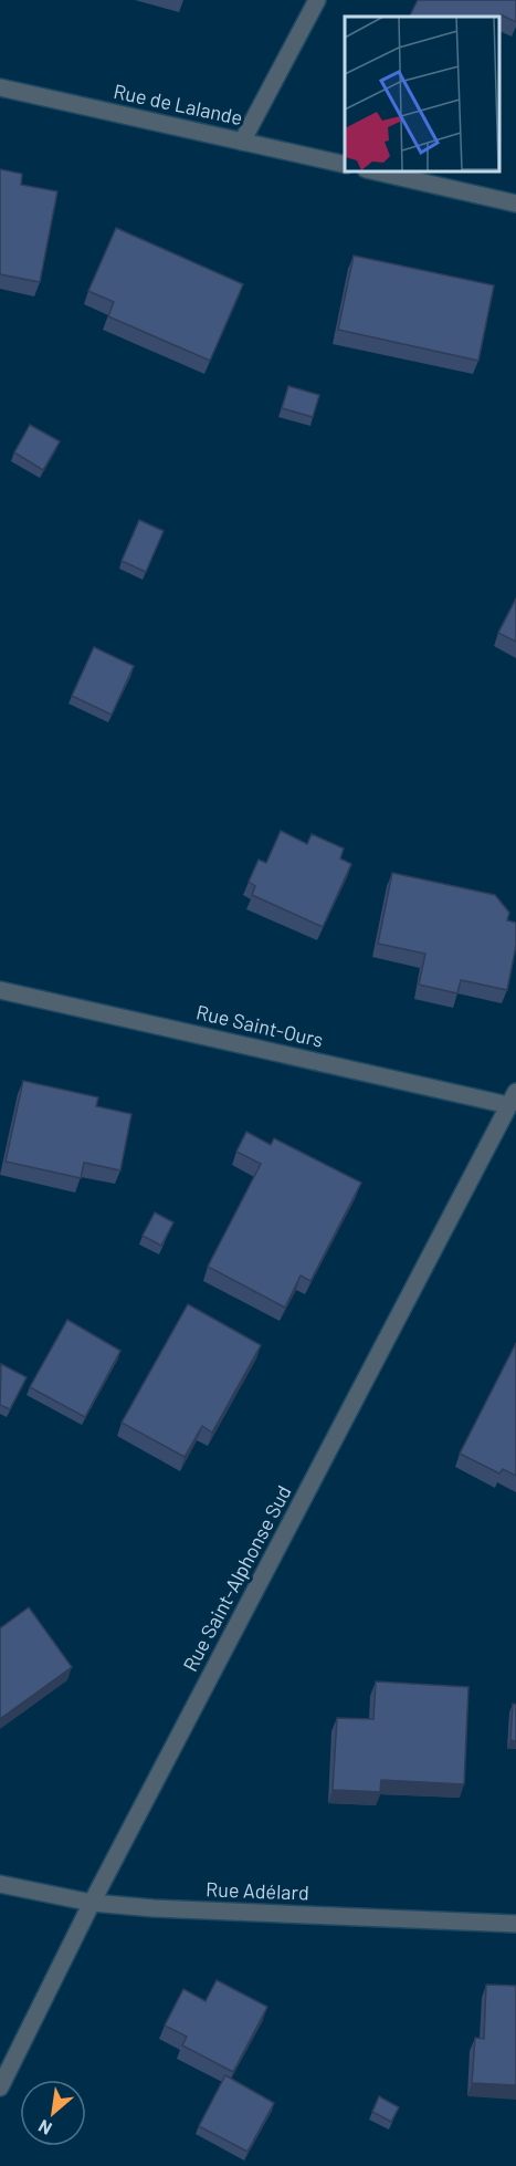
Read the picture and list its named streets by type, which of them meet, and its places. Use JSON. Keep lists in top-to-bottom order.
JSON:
{
  "streets": {
    "street": [
      "Rue de Lalande",
      "Rue Saint-Ours",
      "Rue Saint-Alphonse Sud",
      "Rue Adélard"
    ]
  },
  "crossings": [
    ["Rue Saint-Ours", "Rue Saint-Alphonse Sud"],
    ["Rue Saint-Alphonse Sud", "Rue Adélard"]
  ],
  "north": "bottom left"
}
